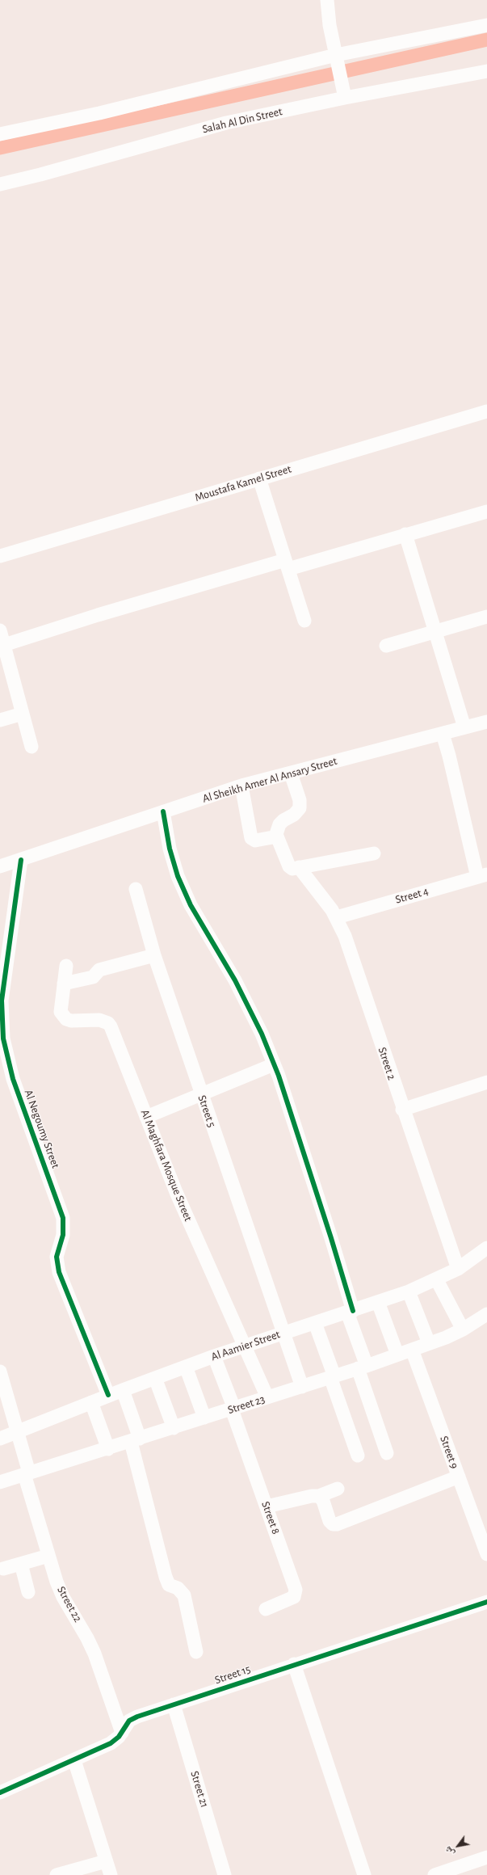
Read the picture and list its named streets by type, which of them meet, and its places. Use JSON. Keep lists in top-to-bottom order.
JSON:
{
  "streets": {
    "street": [
      "Salah Al Din Street",
      "Moustafa Kamel Street",
      "Al Sheikh Amer Al Ansary Street",
      "Street 4",
      "Street 2",
      "Street 5",
      "Al Negoumy Street",
      "Al Maghfara Mosque Street",
      "Al Aamier Street",
      "Street 23",
      "Street 9",
      "Street 8",
      "Street 22",
      "Street 15",
      "Street 21"
    ]
  },
  "crossings": [
    ["Al Sheikh Amer Al Ansary Street", "Al Negoumy Street"],
    ["Street 4", "Street 2"],
    ["Street 2", "Al Aamier Street"],
    ["Street 5", "Al Aamier Street"],
    ["Street 5", "Street 23"],
    ["Al Negoumy Street", "Al Aamier Street"],
    ["Al Maghfara Mosque Street", "Al Aamier Street"],
    ["Al Maghfara Mosque Street", "Street 23"],
    ["Al Aamier Street", "Street 8"],
    ["Al Aamier Street", "Street 22"],
    ["Street 23", "Street 9"],
    ["Street 23", "Street 8"],
    ["Street 23", "Street 22"],
    ["Street 22", "Street 15"],
    ["Street 15", "Street 21"]
  ],
  "north": "bottom left"
}
